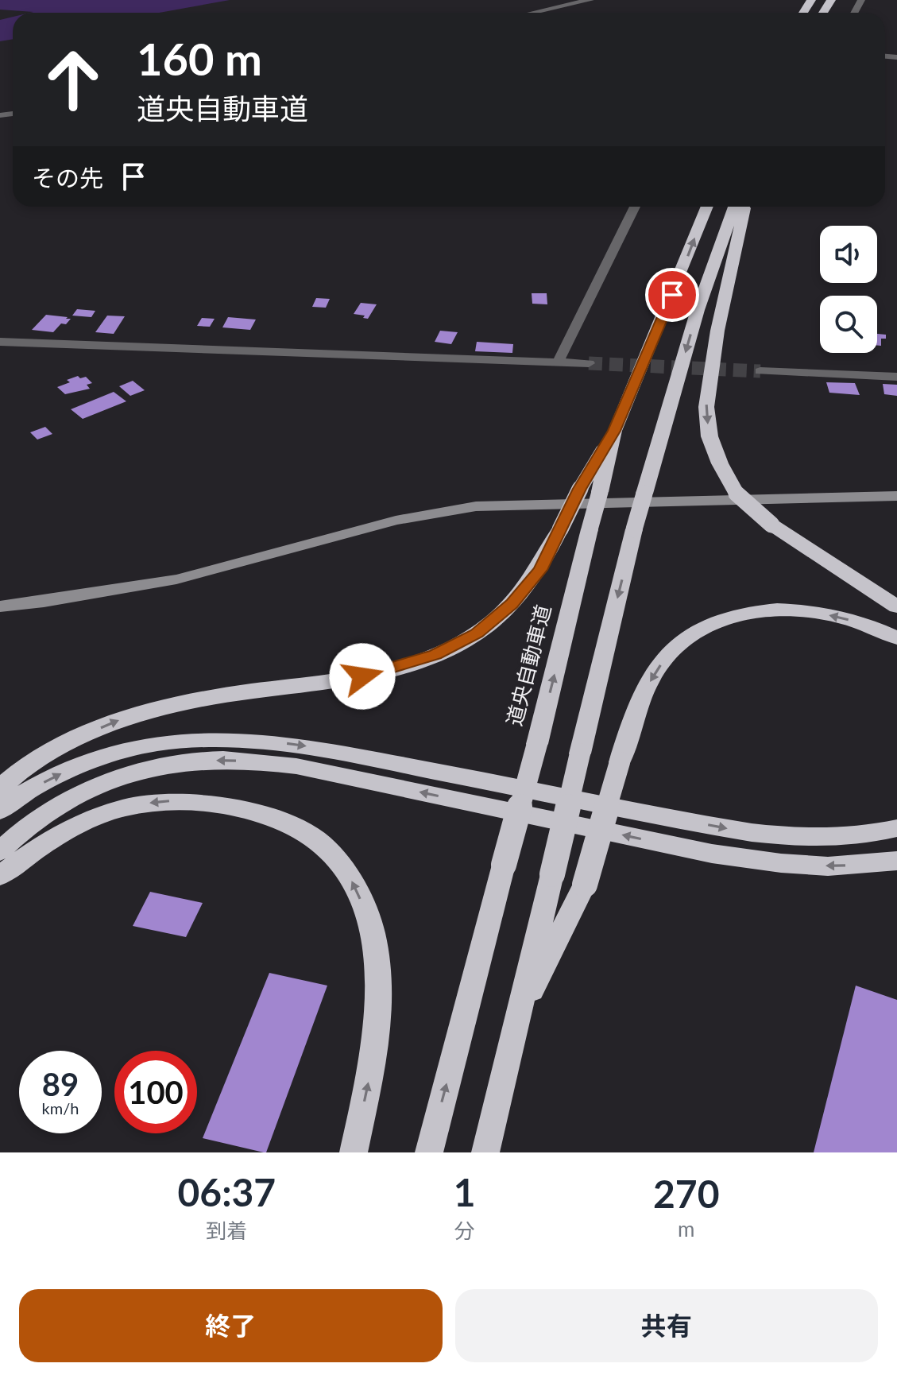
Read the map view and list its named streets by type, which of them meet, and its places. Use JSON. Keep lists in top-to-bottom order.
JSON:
{
  "streets": {
    "highway": ["道央自動車道"]
  },
  "page": {
    "turn": ["160 m", "道央自動車道"],
    "then": "その先",
    "speed": "89 km/h",
    "limit": "100",
    "eta": [
      "06:37",
      "到着",
      "1",
      "分",
      "270",
      "m"
    ],
    "buttons": ["終了", "共有"]
  }
}
